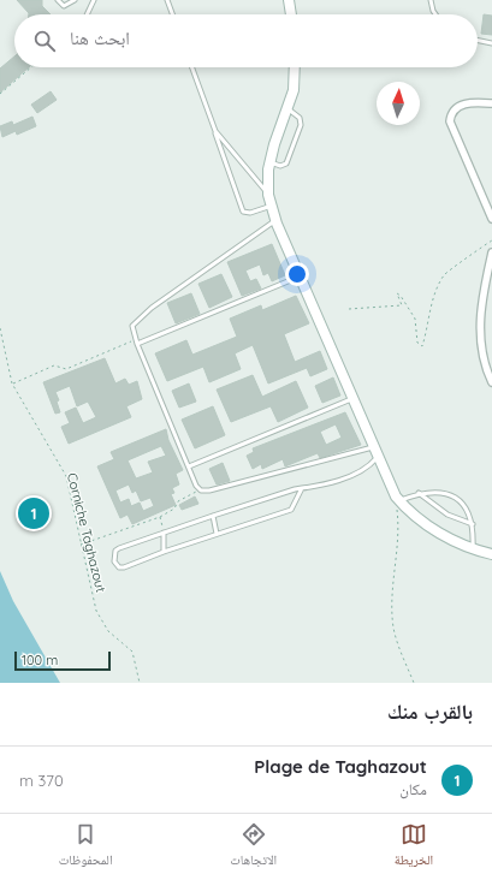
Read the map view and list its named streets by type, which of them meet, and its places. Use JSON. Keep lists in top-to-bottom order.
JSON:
{
  "streets": {
    "path": ["Corniche Taghazout"]
  },
  "scale_bar": "100 m",
  "north": "top",
  "page": {
    "search": "ابحث هنا",
    "pins": "1",
    "scale": "100 m",
    "heading": "بالقرب منك",
    "list": [
      {
        "mark": "1",
        "name": "Plage de Taghazout",
        "note": "مكان",
        "value": "370 m"
      }
    ],
    "nav": ["الخريطة", "الاتجاهات", "المحفوظات"]
  }
}
